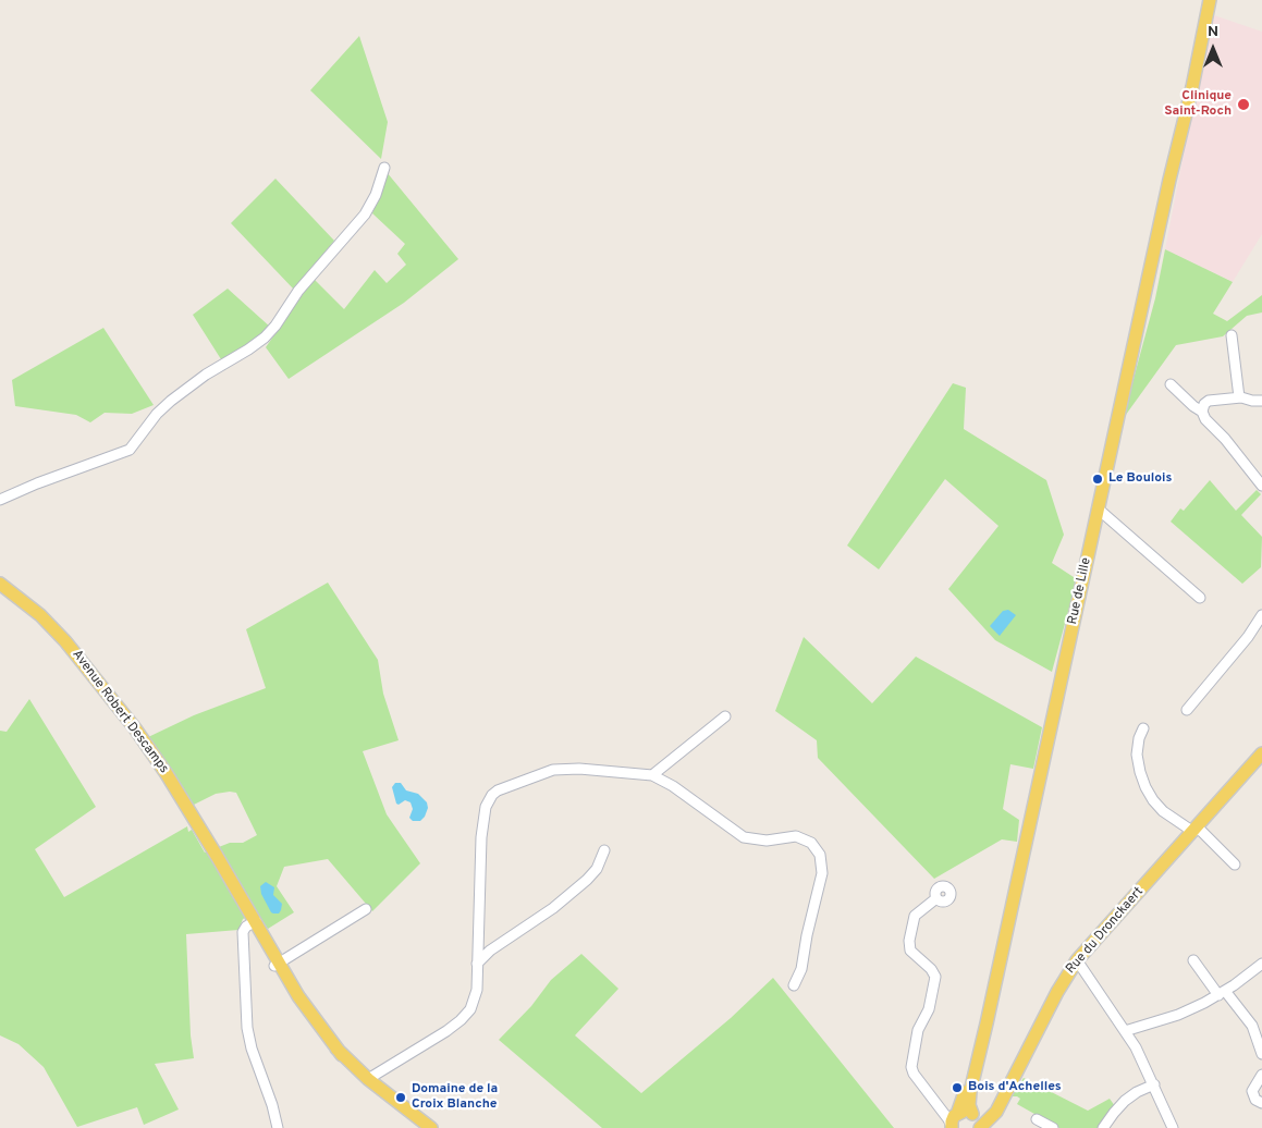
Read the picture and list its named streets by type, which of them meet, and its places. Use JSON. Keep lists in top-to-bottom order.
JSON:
{
  "streets": {
    "main road": ["Rue de Lille", "Avenue Robert Descamps", "Rue du Dronckaert"]
  },
  "crossings": [
    ["Rue de Lille", "Rue du Dronckaert"]
  ],
  "places": [
    "Clinique Saint-Roch",
    "Le Boulois",
    "Bois d'Achelles",
    "Domaine de la Croix Blanche"
  ],
  "north": "top"
}
